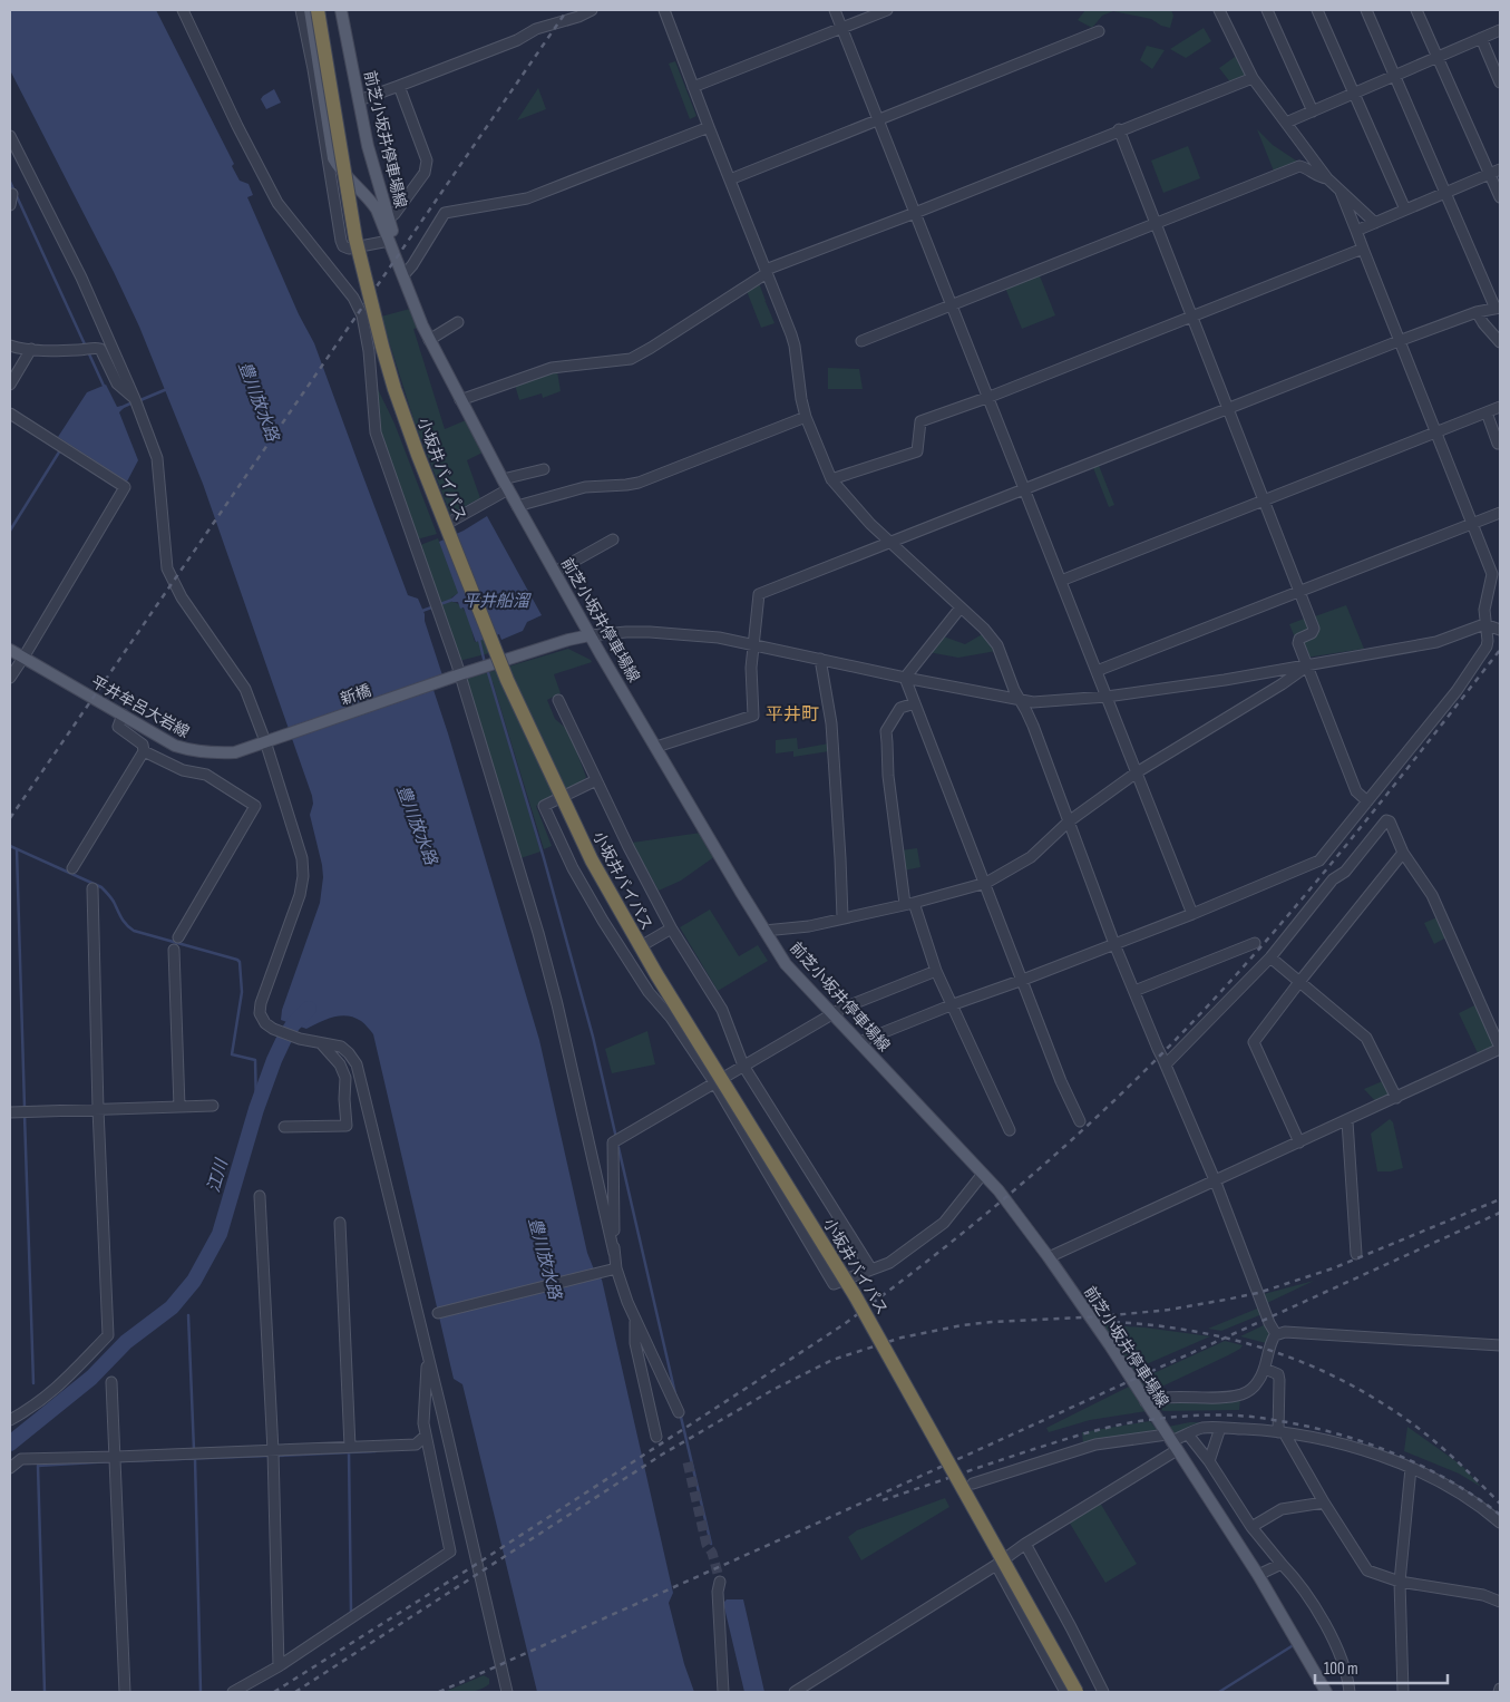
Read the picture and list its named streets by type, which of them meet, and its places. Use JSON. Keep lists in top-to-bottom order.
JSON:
{
  "streets": {
    "highway": ["小坂井バイパス"],
    "main road": ["前芝小坂井停車場線", "新橋", "平井牟呂大岩線"]
  },
  "crossings": [
    ["新橋", "平井牟呂大岩線"]
  ],
  "districts": ["平井町"],
  "water": ["豊川放水路", "平井船溜", "江川"],
  "scale_bar": "100 m"
}
